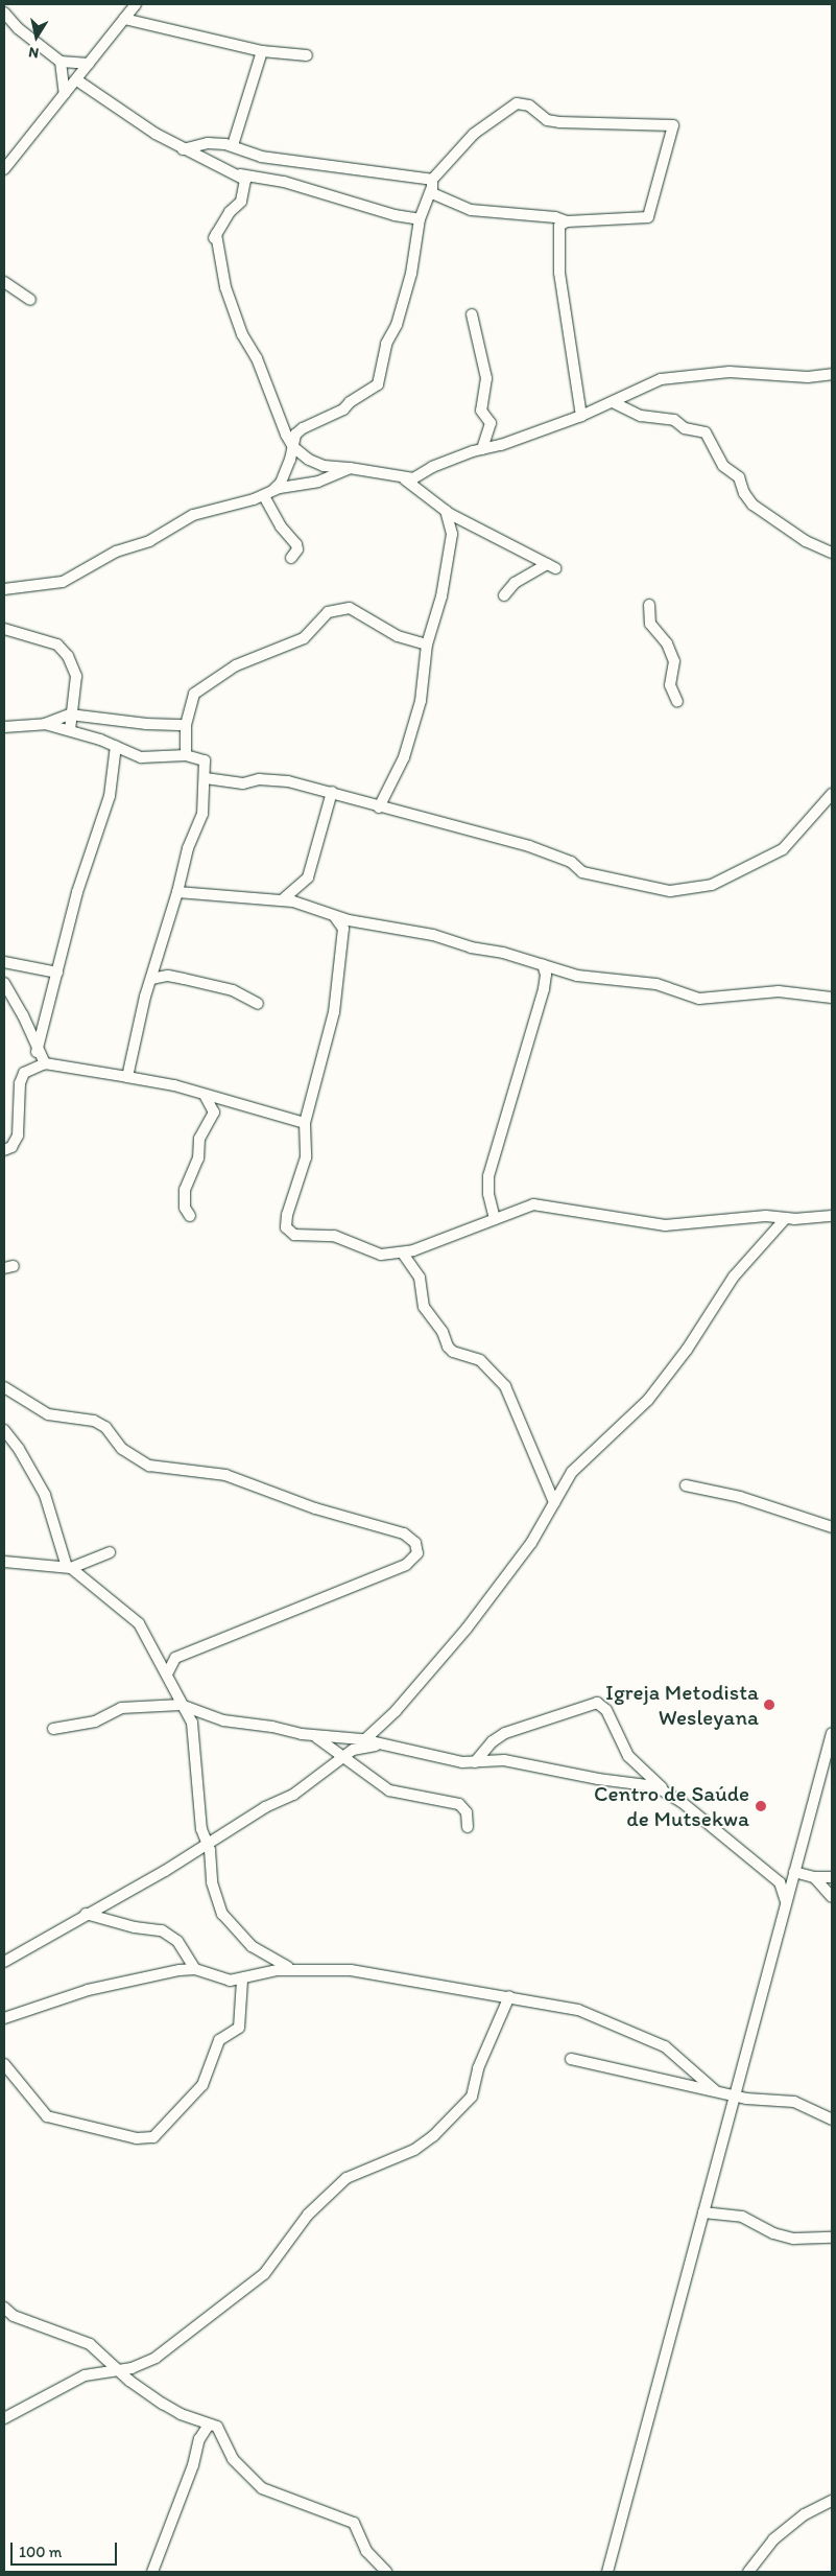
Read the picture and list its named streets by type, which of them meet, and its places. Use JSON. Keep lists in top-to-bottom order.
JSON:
{
  "places": ["Igreja Metodista Wesleyana", "Centro de Saúde de Mutsekwa"],
  "scale_bar": "100 m",
  "north": "bottom"
}
